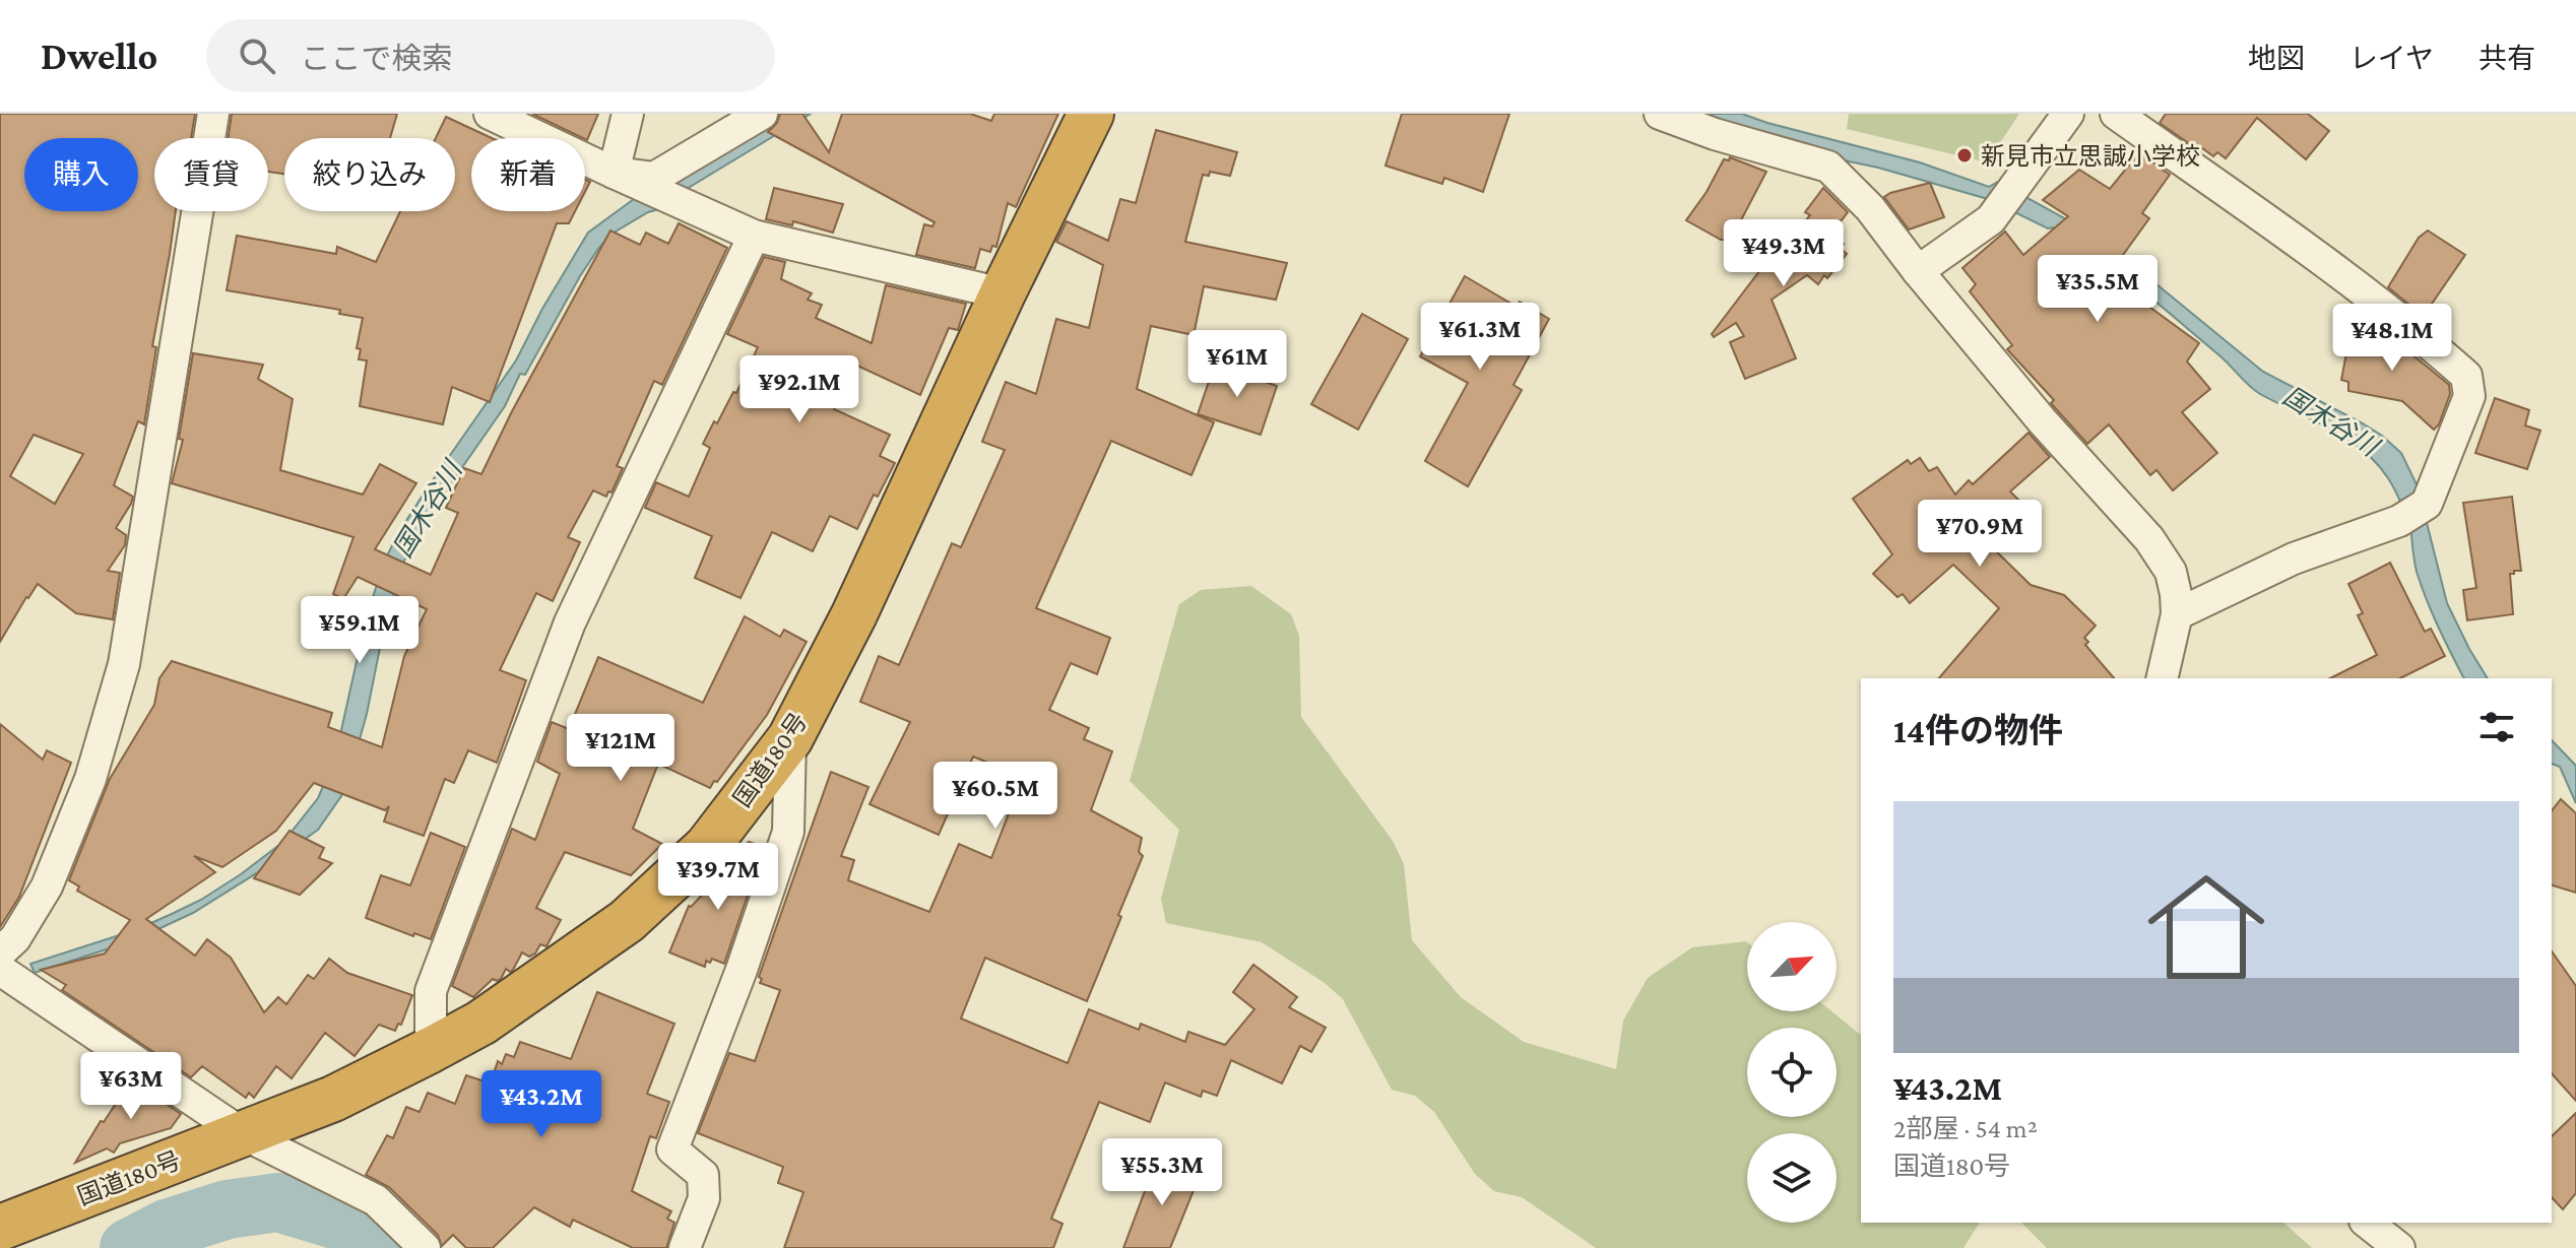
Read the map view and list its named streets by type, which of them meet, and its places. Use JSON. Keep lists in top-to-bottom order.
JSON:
{
  "streets": {
    "highway": ["国道180号"]
  },
  "water": ["国木谷川"],
  "places": ["新見市立思誠小学校"],
  "north": "top right",
  "page": {
    "header": "Dwello",
    "search": "ここで検索",
    "nav": ["地図", "レイヤ", "共有"],
    "chip": [
      "購入",
      "賃貸",
      "絞り込み",
      "新着"
    ],
    "price": [
      "¥49.3M",
      "¥35.5M",
      "¥61.3M",
      "¥48.1M",
      "¥61M",
      "¥92.1M",
      "¥70.9M",
      "¥59.1M",
      "¥121M",
      "¥60.5M",
      "¥39.7M",
      "¥63M",
      "¥43.2M",
      "¥55.3M"
    ],
    "heading": "14件の物件",
    "list": [
      {
        "name": "¥43.2M",
        "note": "2部屋 · 54 m² · 国道180号"
      }
    ]
  }
}
